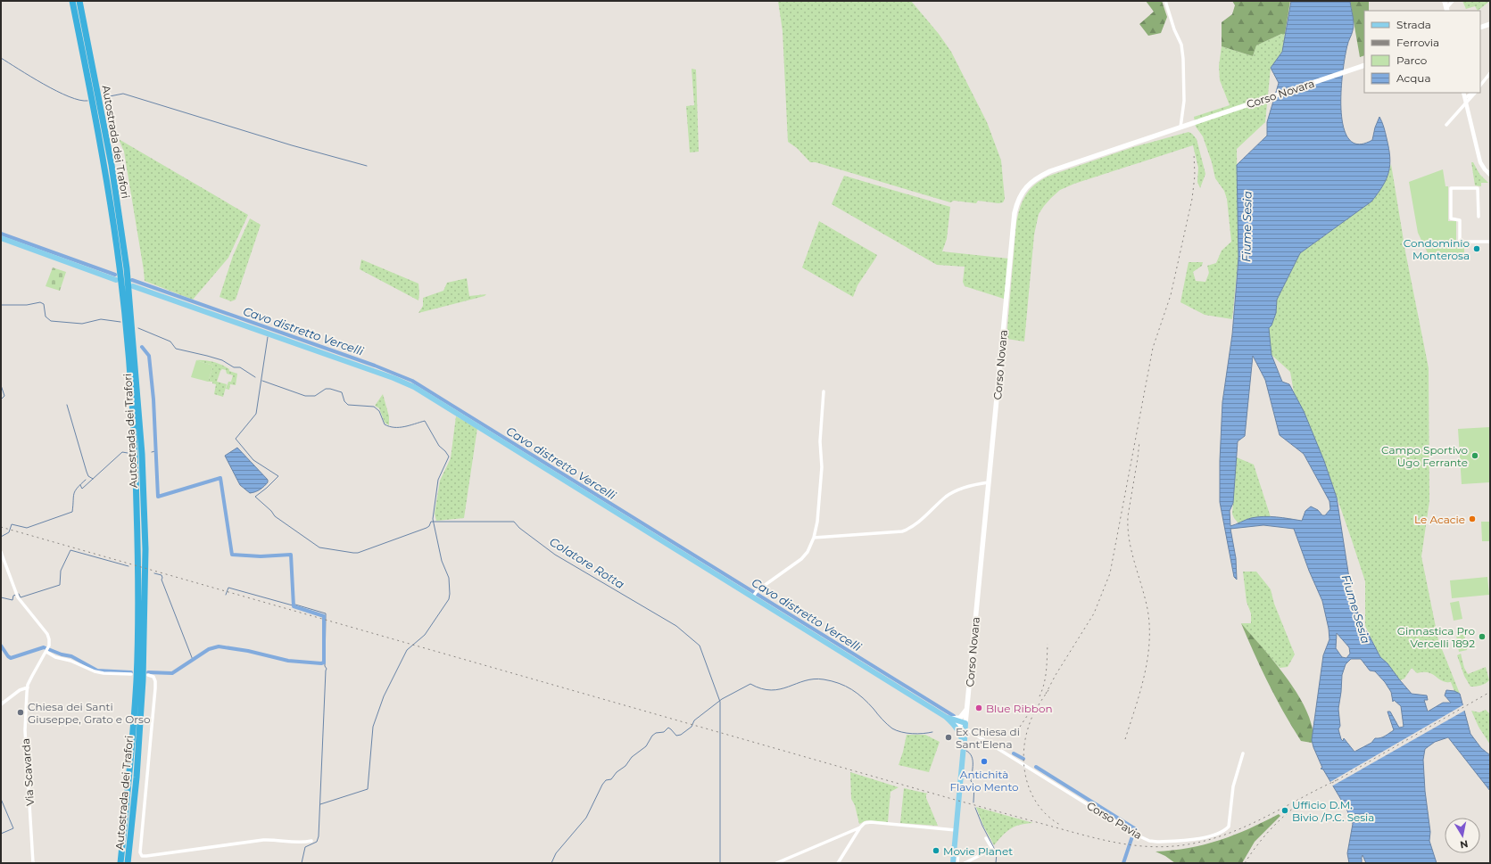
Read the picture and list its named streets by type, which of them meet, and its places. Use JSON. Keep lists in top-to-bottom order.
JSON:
{
  "streets": {
    "highway": ["Autostrada dei Trafori"],
    "main road": ["Corso Novara"],
    "street": ["Via Scavarda", "Corso Pavia"]
  },
  "crossings": [
    ["Corso Novara", "Corso Pavia"]
  ],
  "water": ["Fiume Sesia", "Cavo distretto Vercelli", "Colatore Rotta"],
  "places": [
    "Condominio Monterosa",
    "Campo Sportivo Ugo Ferrante",
    "Le Acacie",
    "Ginnastica Pro Vercelli 1892",
    "Blue Ribbon",
    "Chiesa dei Santi Giuseppe, Grato e Orso",
    "Ex Chiesa di Sant'Elena",
    "Antichità Flavio Mento",
    "Ufficio D.M. Bivio /P.C. Sesia",
    "Movie Planet"
  ],
  "legend": [
    "Strada",
    "Ferrovia",
    "Parco",
    "Acqua"
  ],
  "north": "bottom"
}
